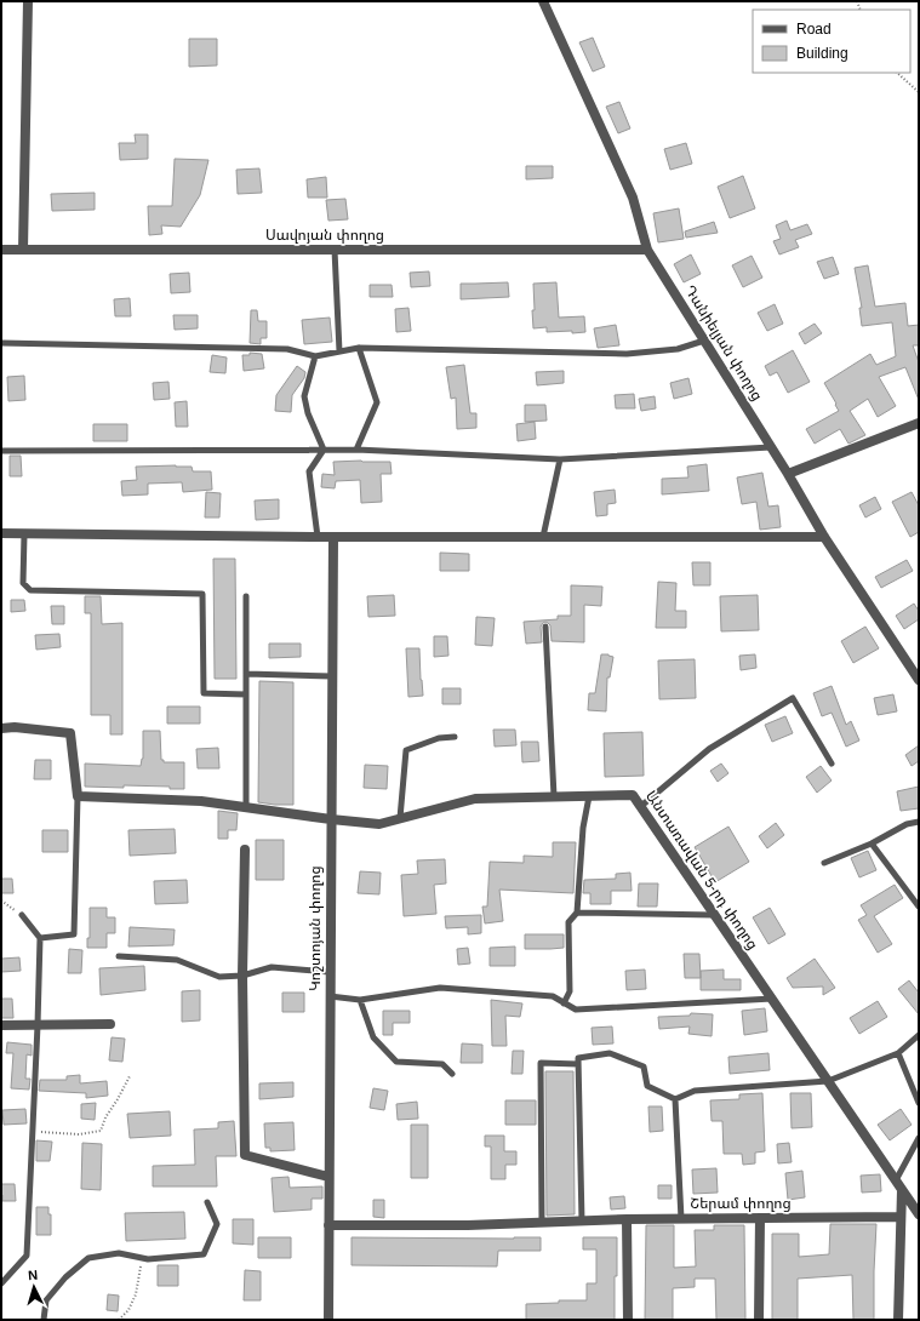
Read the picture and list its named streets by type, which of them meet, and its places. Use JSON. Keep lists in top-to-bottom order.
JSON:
{
  "streets": {
    "street": [
      "Սավոյան փողոց",
      "Դանիելյան փողոց",
      "Անտառավան 5-րդ փողոց",
      "Կոշտոյան փողոց",
      "Շերամ փողոց"
    ]
  },
  "crossings": [
    ["Սավոյան փողոց", "Դանիելյան փողոց"],
    ["Անտառավան 5-րդ փողոց", "Կոշտոյան փողոց"],
    ["Կոշտոյան փողոց", "Շերամ փողոց"]
  ],
  "legend": ["Road", "Building"],
  "north": "top"
}
